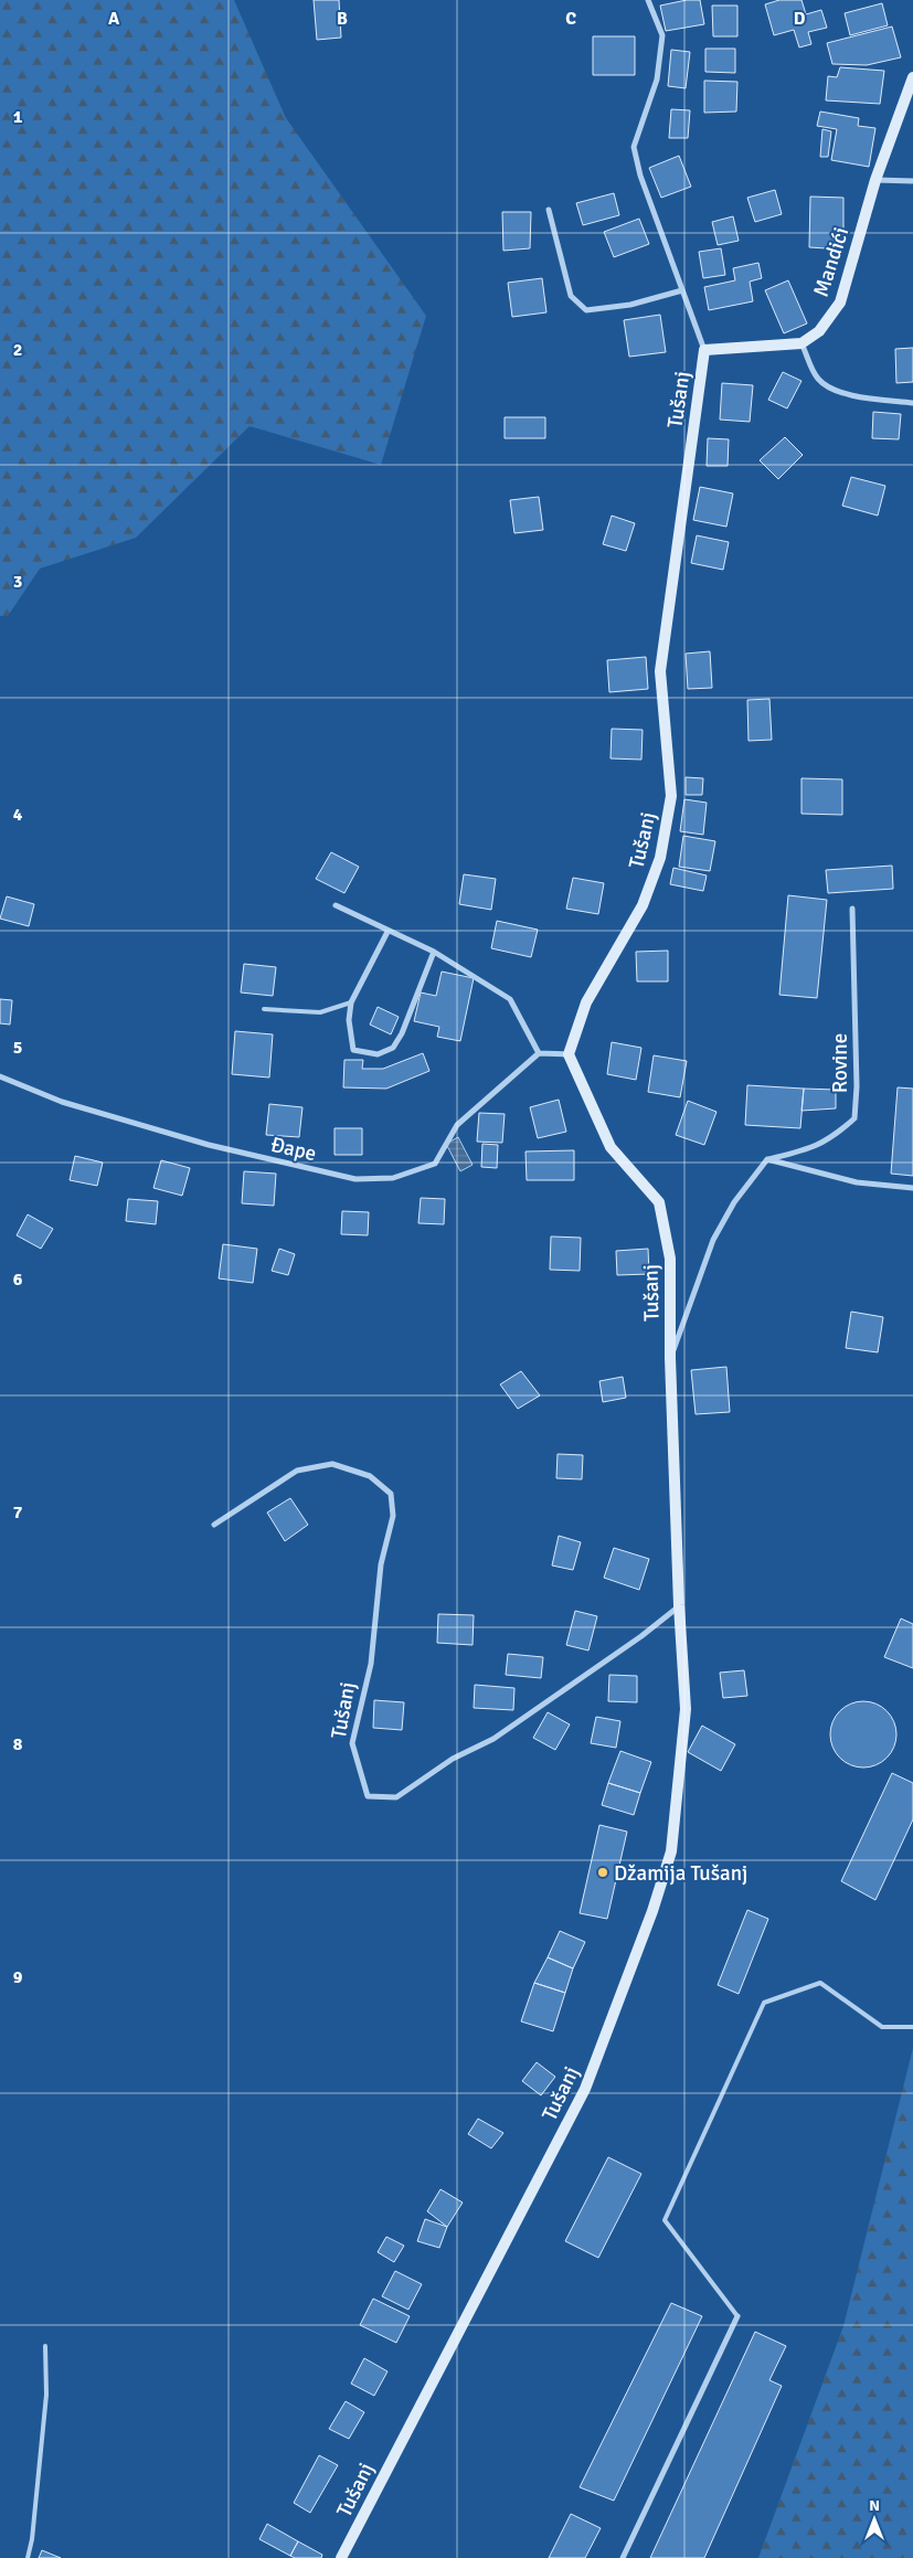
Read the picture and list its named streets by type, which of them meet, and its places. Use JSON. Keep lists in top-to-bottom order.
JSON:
{
  "streets": {
    "street": [
      "Mandići",
      "Tušanj",
      "Rovine",
      "Đape"
    ]
  },
  "crossings": [
    ["Tušanj", "Rovine"]
  ],
  "places": ["Džamija Tušanj"],
  "north": "top",
  "grid": {
    "columns": [
      "A",
      "B",
      "C",
      "D"
    ],
    "rows": [
      "1",
      "2",
      "3",
      "4",
      "5",
      "6",
      "7",
      "8",
      "9"
    ]
  }
}
